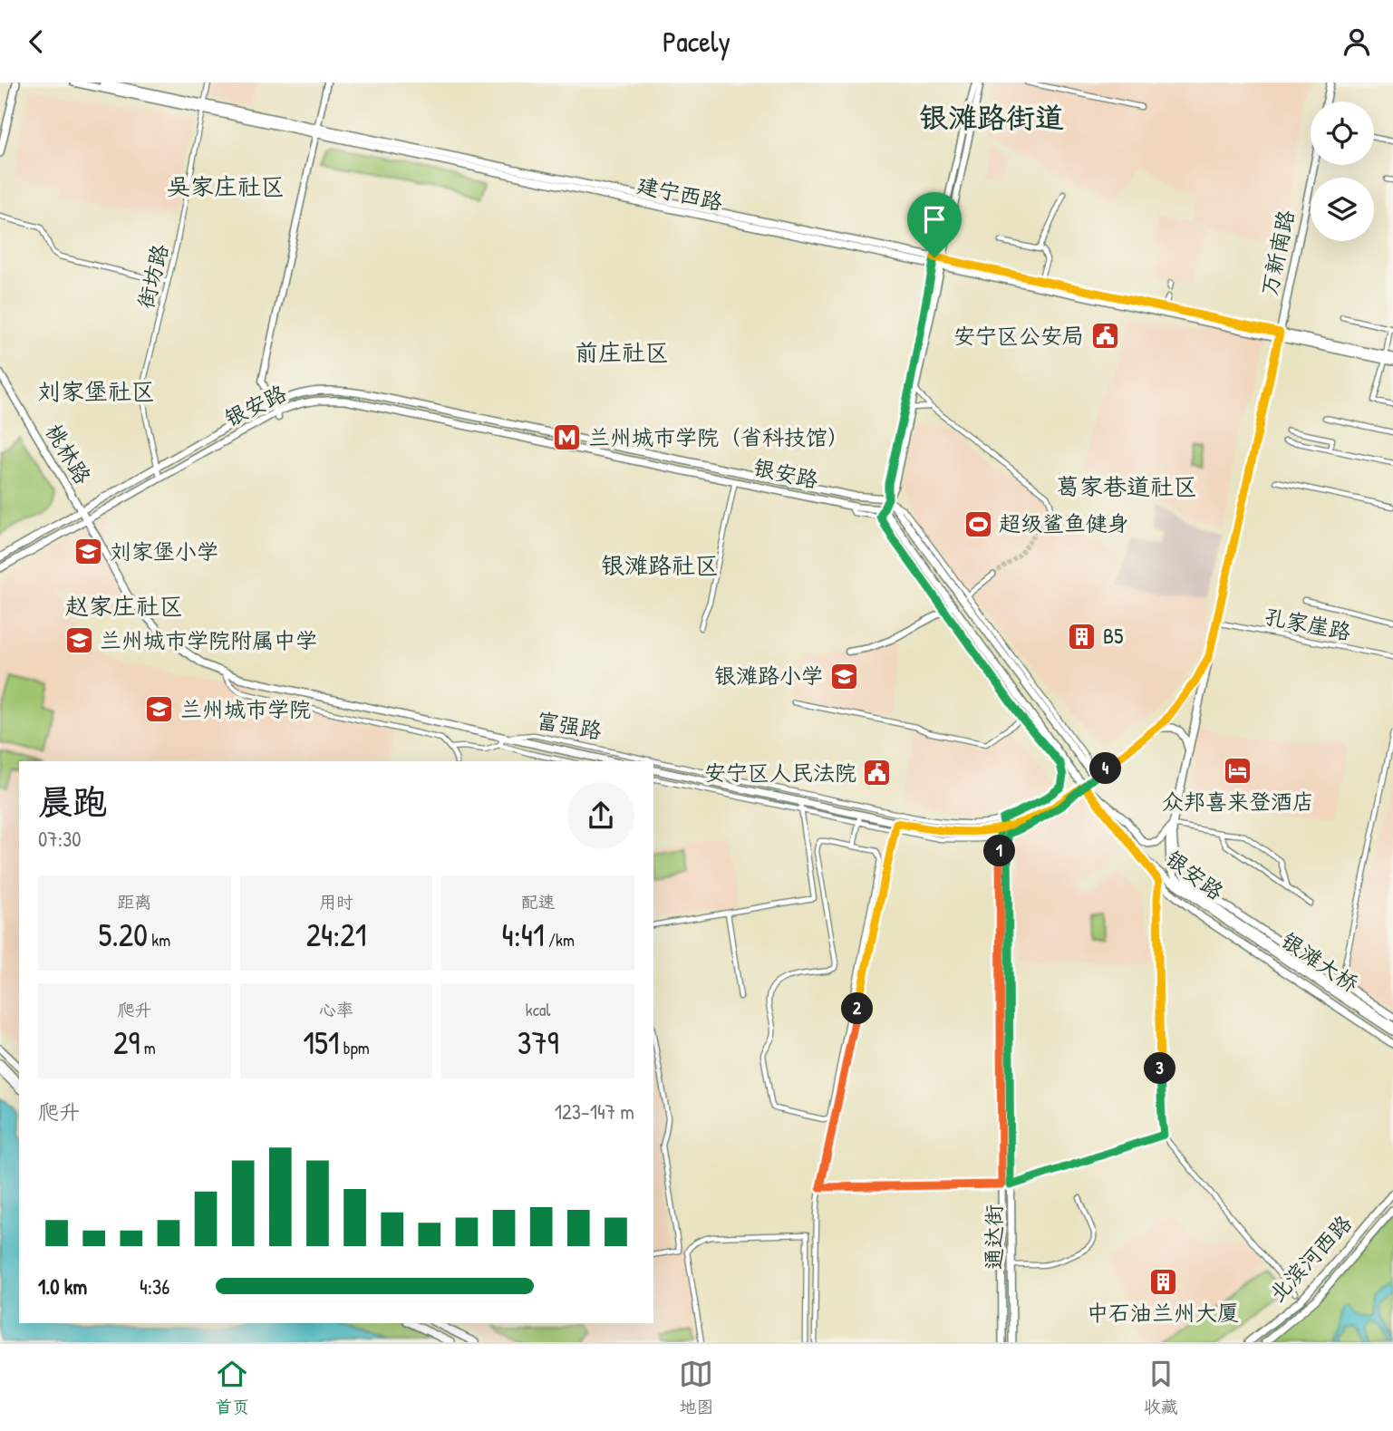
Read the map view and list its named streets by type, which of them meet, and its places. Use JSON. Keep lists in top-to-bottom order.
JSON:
{
  "streets": {
    "main road": [
      "建宁西路",
      "万新南路",
      "银安路",
      "桃林路",
      "富强路",
      "银滩大桥",
      "通达街",
      "北滨河西路"
    ],
    "street": ["街坊路", "孔家崖路"]
  },
  "crossings": [
    ["建宁西路", "万新南路"],
    ["建宁西路", "街坊路"],
    ["万新南路", "银安路"],
    ["万新南路", "孔家崖路"],
    ["街坊路", "银安路"],
    ["银安路", "桃林路"],
    ["银安路", "富强路"],
    ["银安路", "银滩大桥"],
    ["桃林路", "富强路"]
  ],
  "districts": [
    "银滩路街道",
    "吴家庄社区",
    "前庄社区",
    "刘家堡社区",
    "葛家巷道社区",
    "银滩路社区",
    "赵家庄社区"
  ],
  "places": {
    "public building": ["安宁区公安局", "安宁区人民法院"],
    "metro station": ["兰州城市学院（省科技馆）"],
    "sports": ["超级鲨鱼健身"],
    "school or university": [
      "刘家堡小学",
      "兰州城市学院附属中学",
      "银滩路小学",
      "兰州城市学院"
    ],
    "building": ["B5", "中石油兰州大厦"],
    "hotel": ["众邦喜来登酒店"]
  },
  "page": {
    "header": "Pacely",
    "pins": [
      "4",
      "1",
      "2",
      "3"
    ],
    "heading": ["晨跑", "07:30"],
    "stats": [
      ["距离", "5.20 km"],
      ["用时", "24:21"],
      ["配速", "4:41 /km"],
      ["爬升", "29 m"],
      ["心率", "151 bpm"],
      ["kcal", "379"]
    ],
    "chart": ["爬升", "123–147 m"],
    "list": [
      {
        "name": "1.0 km",
        "note": "4:36"
      }
    ],
    "tabs": ["首页", "地图", "收藏"]
  }
}
